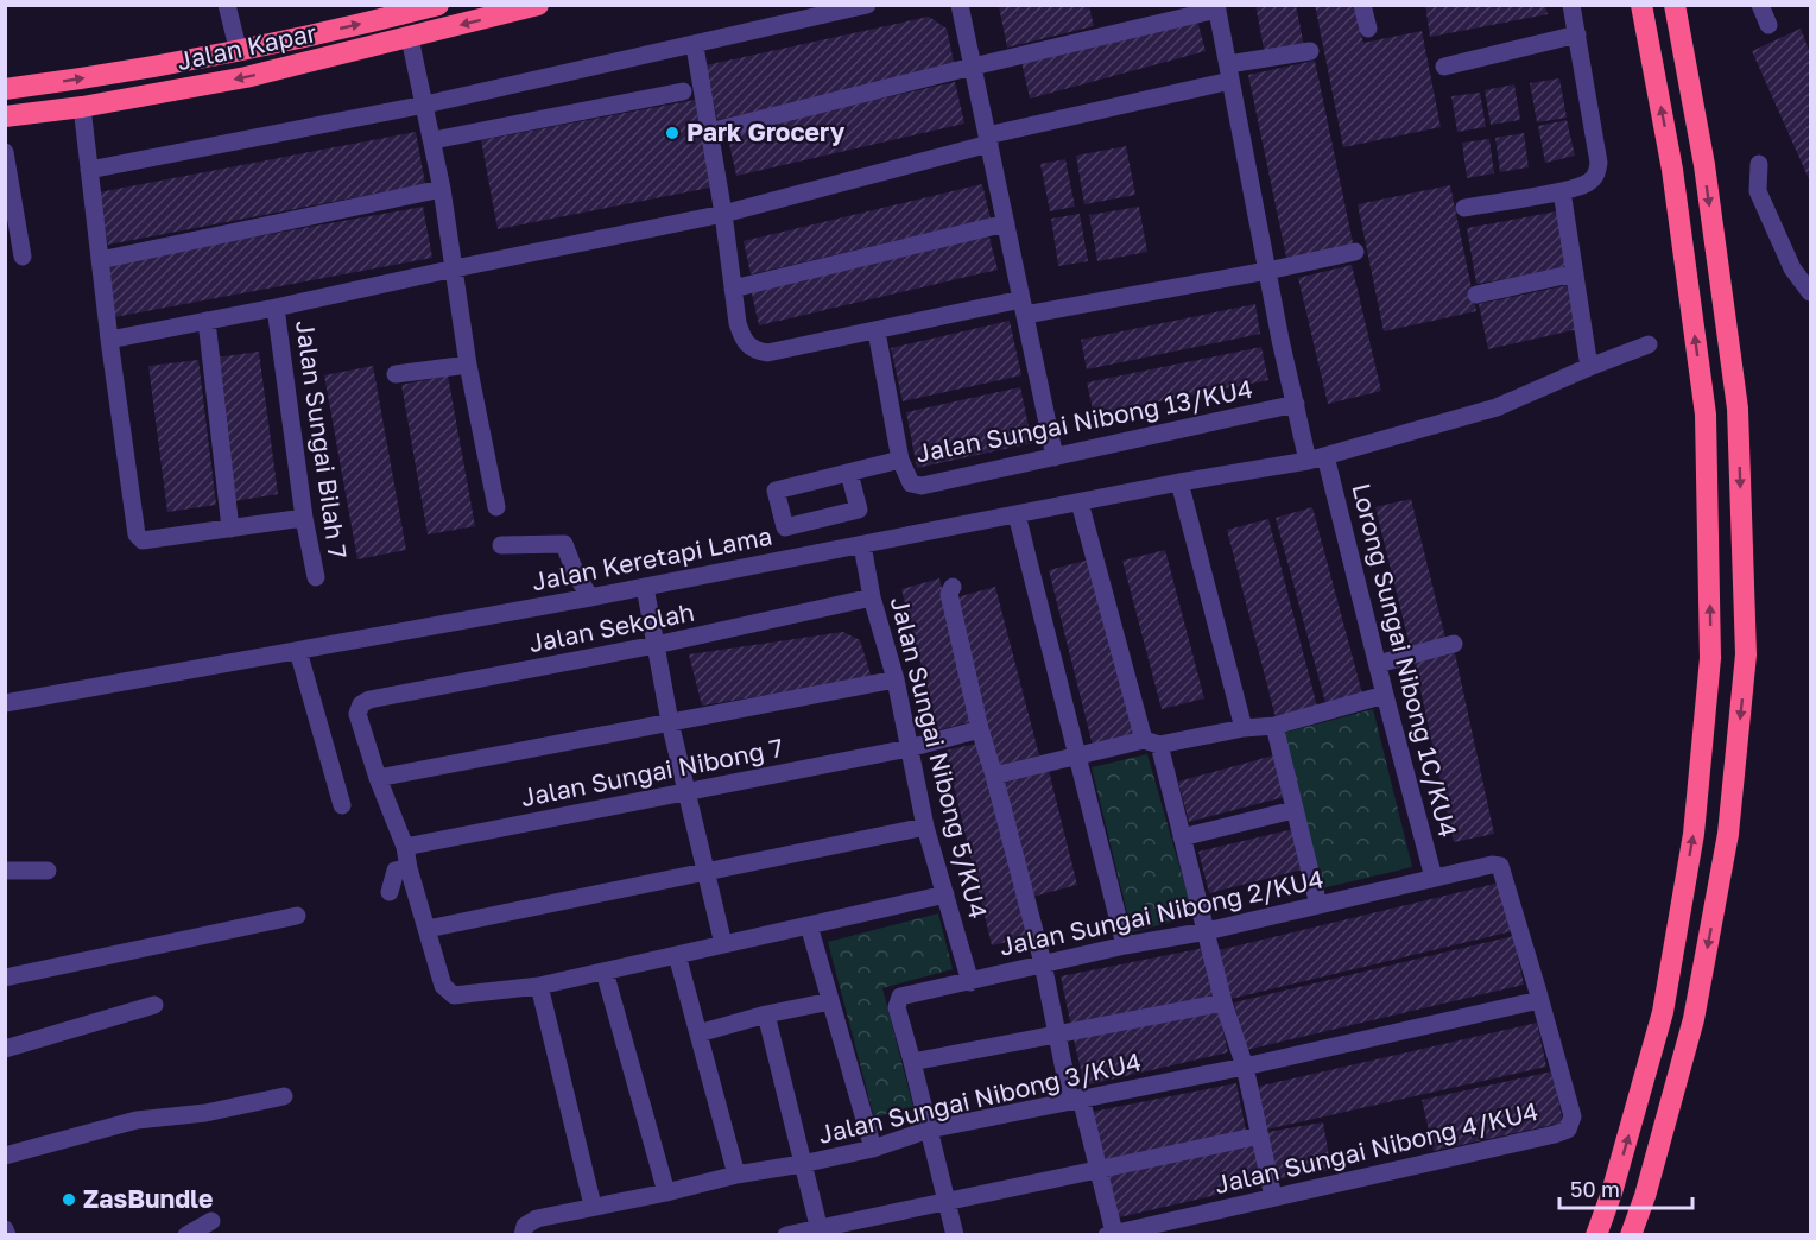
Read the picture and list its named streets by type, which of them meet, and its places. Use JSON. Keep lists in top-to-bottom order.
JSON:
{
  "streets": {
    "highway": ["Jalan Kapar"],
    "street": [
      "Jalan Sungai Nibong 13/KU4",
      "Jalan Sungai Bilah 7",
      "Jalan Keretapi Lama",
      "Jalan Sekolah",
      "Lorong Sungai Nibong 1C/KU4",
      "Jalan Sungai Nibong 5/KU4",
      "Jalan Sungai Nibong 7",
      "Jalan Sungai Nibong 2/KU4",
      "Jalan Sungai Nibong 3/KU4",
      "Jalan Sungai Nibong 4/KU4"
    ]
  },
  "crossings": [
    ["Jalan Sungai Nibong 13/KU4", "Lorong Sungai Nibong 1C/KU4"],
    ["Jalan Keretapi Lama", "Lorong Sungai Nibong 1C/KU4"],
    ["Jalan Keretapi Lama", "Jalan Sungai Nibong 5/KU4"],
    ["Jalan Sekolah", "Jalan Sungai Nibong 5/KU4"],
    ["Lorong Sungai Nibong 1C/KU4", "Jalan Sungai Nibong 2/KU4"],
    ["Jalan Sungai Nibong 5/KU4", "Jalan Sungai Nibong 7"],
    ["Jalan Sungai Nibong 5/KU4", "Jalan Sungai Nibong 2/KU4"],
    ["Jalan Sungai Nibong 2/KU4", "Jalan Sungai Nibong 3/KU4"],
    ["Jalan Sungai Nibong 2/KU4", "Jalan Sungai Nibong 4/KU4"],
    ["Jalan Sungai Nibong 3/KU4", "Jalan Sungai Nibong 4/KU4"]
  ],
  "places": ["Park Grocery", "ZasBundle"],
  "scale_bar": "50 m"
}
